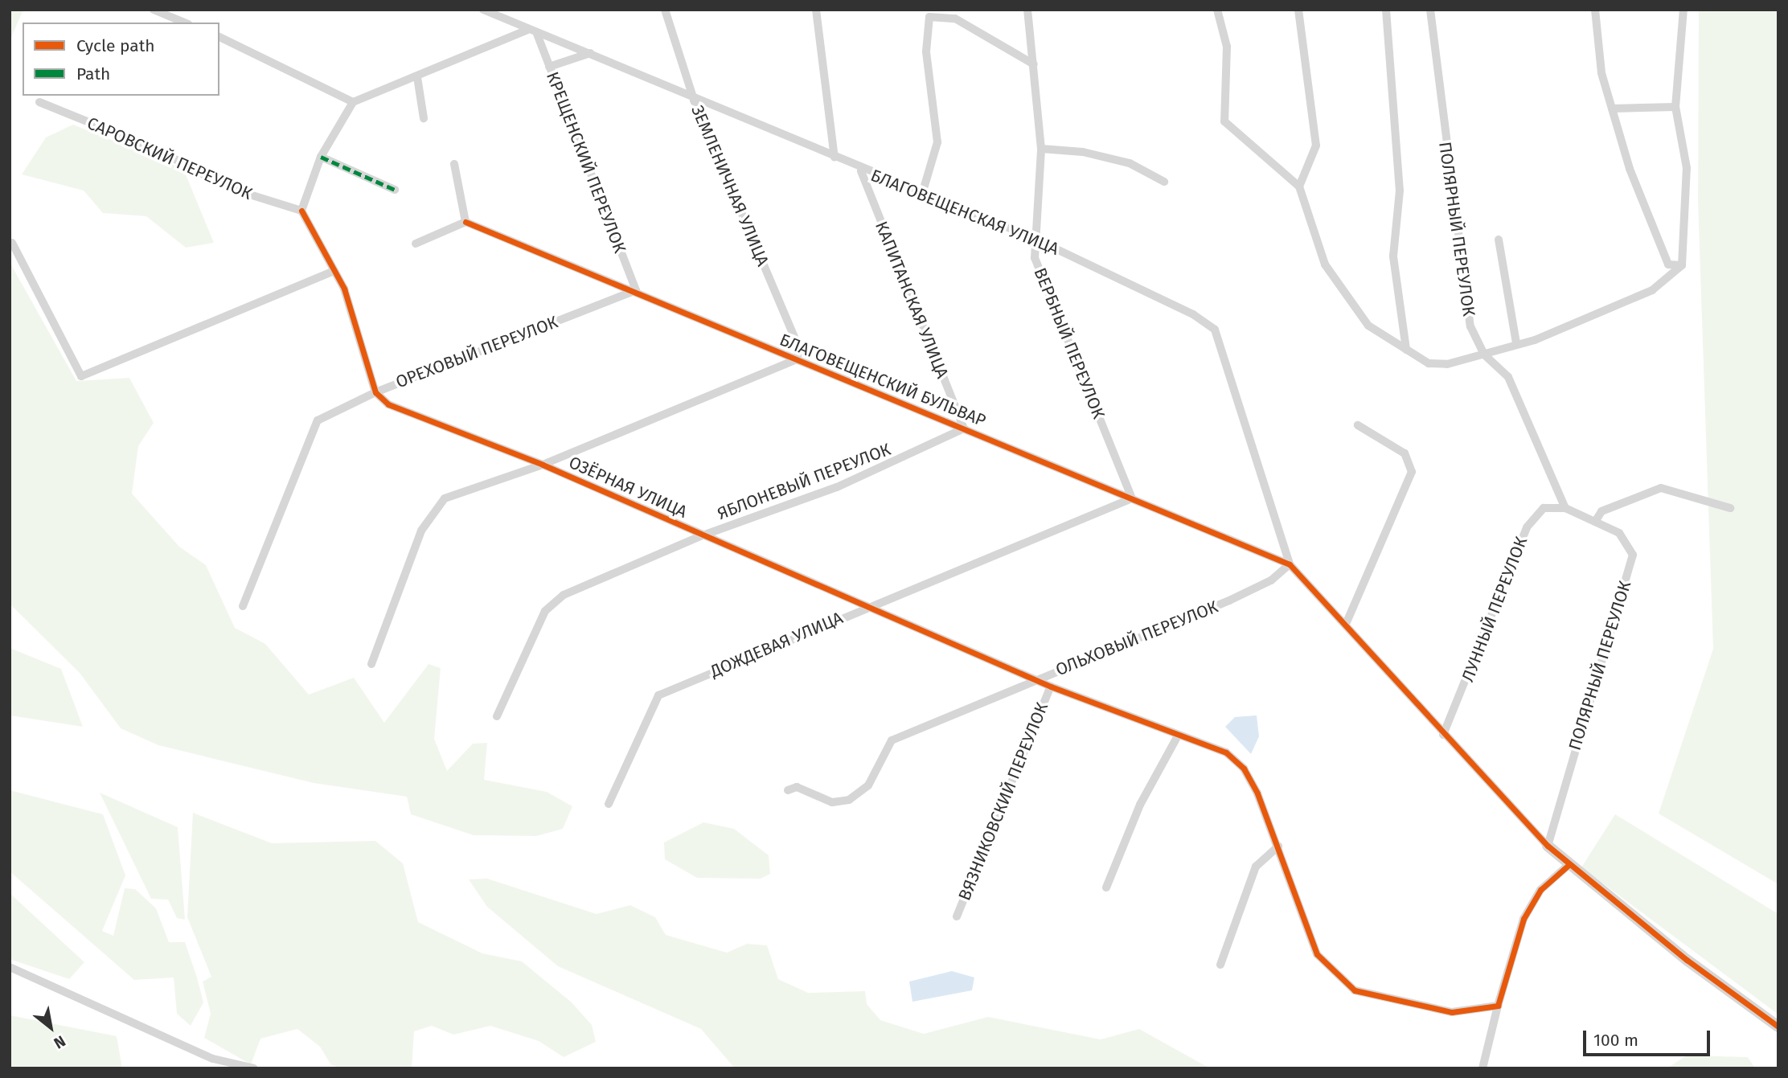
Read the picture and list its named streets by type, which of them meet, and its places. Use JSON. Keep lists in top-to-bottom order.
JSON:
{
  "streets": {
    "street": [
      "САРОВСКИЙ ПЕРЕУЛОК",
      "КРЕЩЕНСКИЙ ПЕРЕУЛОК",
      "ЗЕМЛЕНИЧНАЯ УЛИЦА",
      "БЛАГОВЕЩЕНСКАЯ УЛИЦА",
      "ПОЛЯРНЫЙ ПЕРЕУЛОК",
      "КАПИТАНСКАЯ УЛИЦА",
      "ВЕРБНЫЙ ПЕРЕУЛОК",
      "ОРЕХОВЫЙ ПЕРЕУЛОК",
      "БЛАГОВЕЩЕНСКИЙ БУЛЬВАР",
      "ЯБЛОНЕВЫЙ ПЕРЕУЛОК",
      "ОЗЁРНАЯ УЛИЦА",
      "ЛУННЫЙ ПЕРЕУЛОК",
      "ОЛЬХОВЫЙ ПЕРЕУЛОК",
      "ДОЖДЕВАЯ УЛИЦА",
      "ВЯЗНИКОВСКИЙ ПЕРЕУЛОК"
    ]
  },
  "crossings": [
    ["КРЕЩЕНСКИЙ ПЕРЕУЛОК", "БЛАГОВЕЩЕНСКАЯ УЛИЦА"],
    ["КРЕЩЕНСКИЙ ПЕРЕУЛОК", "ОРЕХОВЫЙ ПЕРЕУЛОК"],
    ["КРЕЩЕНСКИЙ ПЕРЕУЛОК", "БЛАГОВЕЩЕНСКИЙ БУЛЬВАР"],
    ["ЗЕМЛЕНИЧНАЯ УЛИЦА", "БЛАГОВЕЩЕНСКАЯ УЛИЦА"],
    ["ЗЕМЛЕНИЧНАЯ УЛИЦА", "БЛАГОВЕЩЕНСКИЙ БУЛЬВАР"],
    ["БЛАГОВЕЩЕНСКАЯ УЛИЦА", "КАПИТАНСКАЯ УЛИЦА"],
    ["БЛАГОВЕЩЕНСКАЯ УЛИЦА", "ВЕРБНЫЙ ПЕРЕУЛОК"],
    ["БЛАГОВЕЩЕНСКАЯ УЛИЦА", "БЛАГОВЕЩЕНСКИЙ БУЛЬВАР"],
    ["БЛАГОВЕЩЕНСКАЯ УЛИЦА", "ОЛЬХОВЫЙ ПЕРЕУЛОК"],
    ["ПОЛЯРНЫЙ ПЕРЕУЛОК", "ЛУННЫЙ ПЕРЕУЛОК"],
    ["КАПИТАНСКАЯ УЛИЦА", "БЛАГОВЕЩЕНСКИЙ БУЛЬВАР"],
    ["КАПИТАНСКАЯ УЛИЦА", "ЯБЛОНЕВЫЙ ПЕРЕУЛОК"],
    ["ВЕРБНЫЙ ПЕРЕУЛОК", "БЛАГОВЕЩЕНСКИЙ БУЛЬВАР"],
    ["ВЕРБНЫЙ ПЕРЕУЛОК", "ДОЖДЕВАЯ УЛИЦА"],
    ["ОРЕХОВЫЙ ПЕРЕУЛОК", "БЛАГОВЕЩЕНСКИЙ БУЛЬВАР"],
    ["ОРЕХОВЫЙ ПЕРЕУЛОК", "ОЗЁРНАЯ УЛИЦА"],
    ["БЛАГОВЕЩЕНСКИЙ БУЛЬВАР", "ЯБЛОНЕВЫЙ ПЕРЕУЛОК"],
    ["БЛАГОВЕЩЕНСКИЙ БУЛЬВАР", "ОЛЬХОВЫЙ ПЕРЕУЛОК"],
    ["БЛАГОВЕЩЕНСКИЙ БУЛЬВАР", "ДОЖДЕВАЯ УЛИЦА"],
    ["ЯБЛОНЕВЫЙ ПЕРЕУЛОК", "ОЗЁРНАЯ УЛИЦА"],
    ["ОЗЁРНАЯ УЛИЦА", "ОЛЬХОВЫЙ ПЕРЕУЛОК"],
    ["ОЗЁРНАЯ УЛИЦА", "ДОЖДЕВАЯ УЛИЦА"],
    ["ОЗЁРНАЯ УЛИЦА", "ВЯЗНИКОВСКИЙ ПЕРЕУЛОК"]
  ],
  "legend": ["Cycle path", "Path"],
  "scale_bar": "100 m",
  "north": "bottom right"
}
